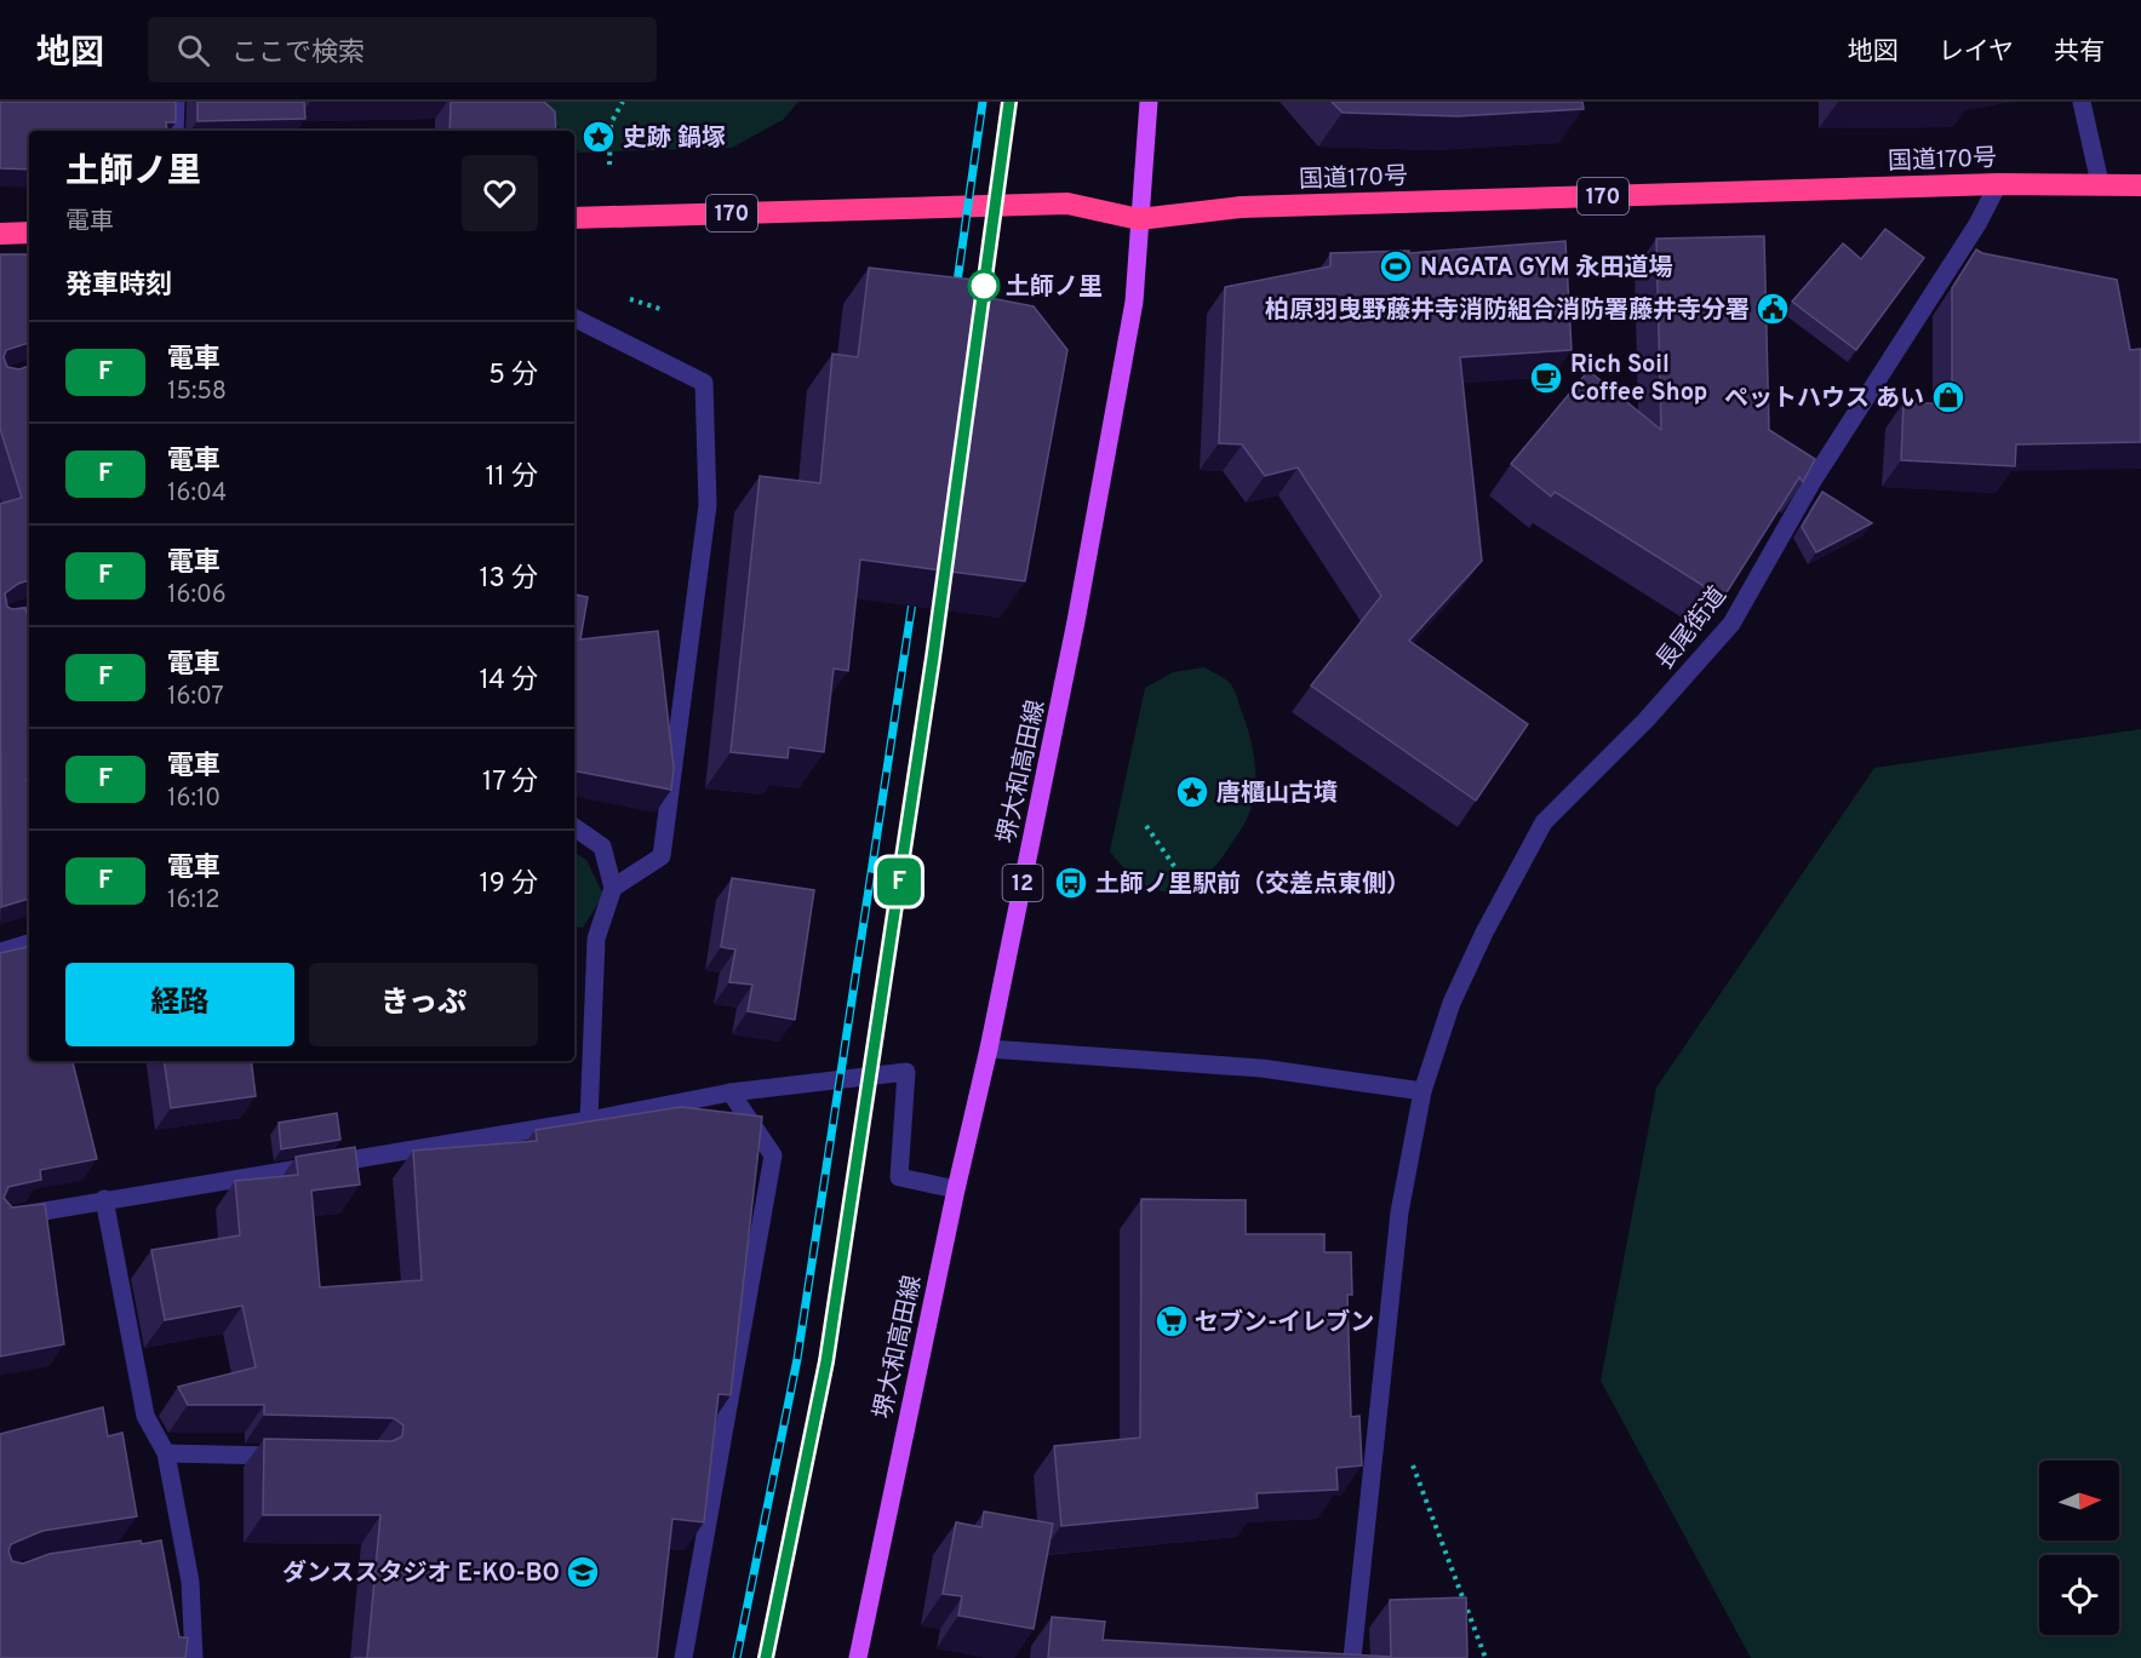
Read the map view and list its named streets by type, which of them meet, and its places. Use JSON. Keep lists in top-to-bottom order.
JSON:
{
  "streets": {
    "highway": ["国道170号", "170"],
    "main road": ["堺大和高田線", "12"],
    "street": ["長尾街道"]
  },
  "crossings": [
    ["国道170号", "長尾街道"],
    ["国道170号", "堺大和高田線"]
  ],
  "places": {
    "place": ["史跡 鍋塚", "唐櫃山古墳"],
    "sports": ["NAGATA GYM 永田道場"],
    "other": ["土師ノ里"],
    "public building": ["柏原羽曳野藤井寺消防組合消防署藤井寺分署"],
    "cafe": ["Rich Soil Coffee Shop"],
    "shop": ["ペットハウス あい"],
    "bus stop": ["土師ノ里駅前（交差点東側）"],
    "supermarket": ["セブン-イレブン"],
    "school or university": ["ダンススタジオ E-KO-BO"]
  },
  "north": "right",
  "page": {
    "header": "地図",
    "search": "ここで検索",
    "nav": ["地図", "レイヤ", "共有"],
    "on_map": "F",
    "heading": [
      ["土師ノ里", "電車"],
      "発車時刻"
    ],
    "list": [
      {
        "mark": "F",
        "name": "電車",
        "note": "15:58",
        "value": "5 分"
      },
      {
        "mark": "F",
        "name": "電車",
        "note": "16:04",
        "value": "11 分"
      },
      {
        "mark": "F",
        "name": "電車",
        "note": "16:06",
        "value": "13 分"
      },
      {
        "mark": "F",
        "name": "電車",
        "note": "16:07",
        "value": "14 分"
      },
      {
        "mark": "F",
        "name": "電車",
        "note": "16:10",
        "value": "17 分"
      },
      {
        "mark": "F",
        "name": "電車",
        "note": "16:12",
        "value": "19 分"
      }
    ],
    "buttons": ["経路", "きっぷ"]
  }
}
